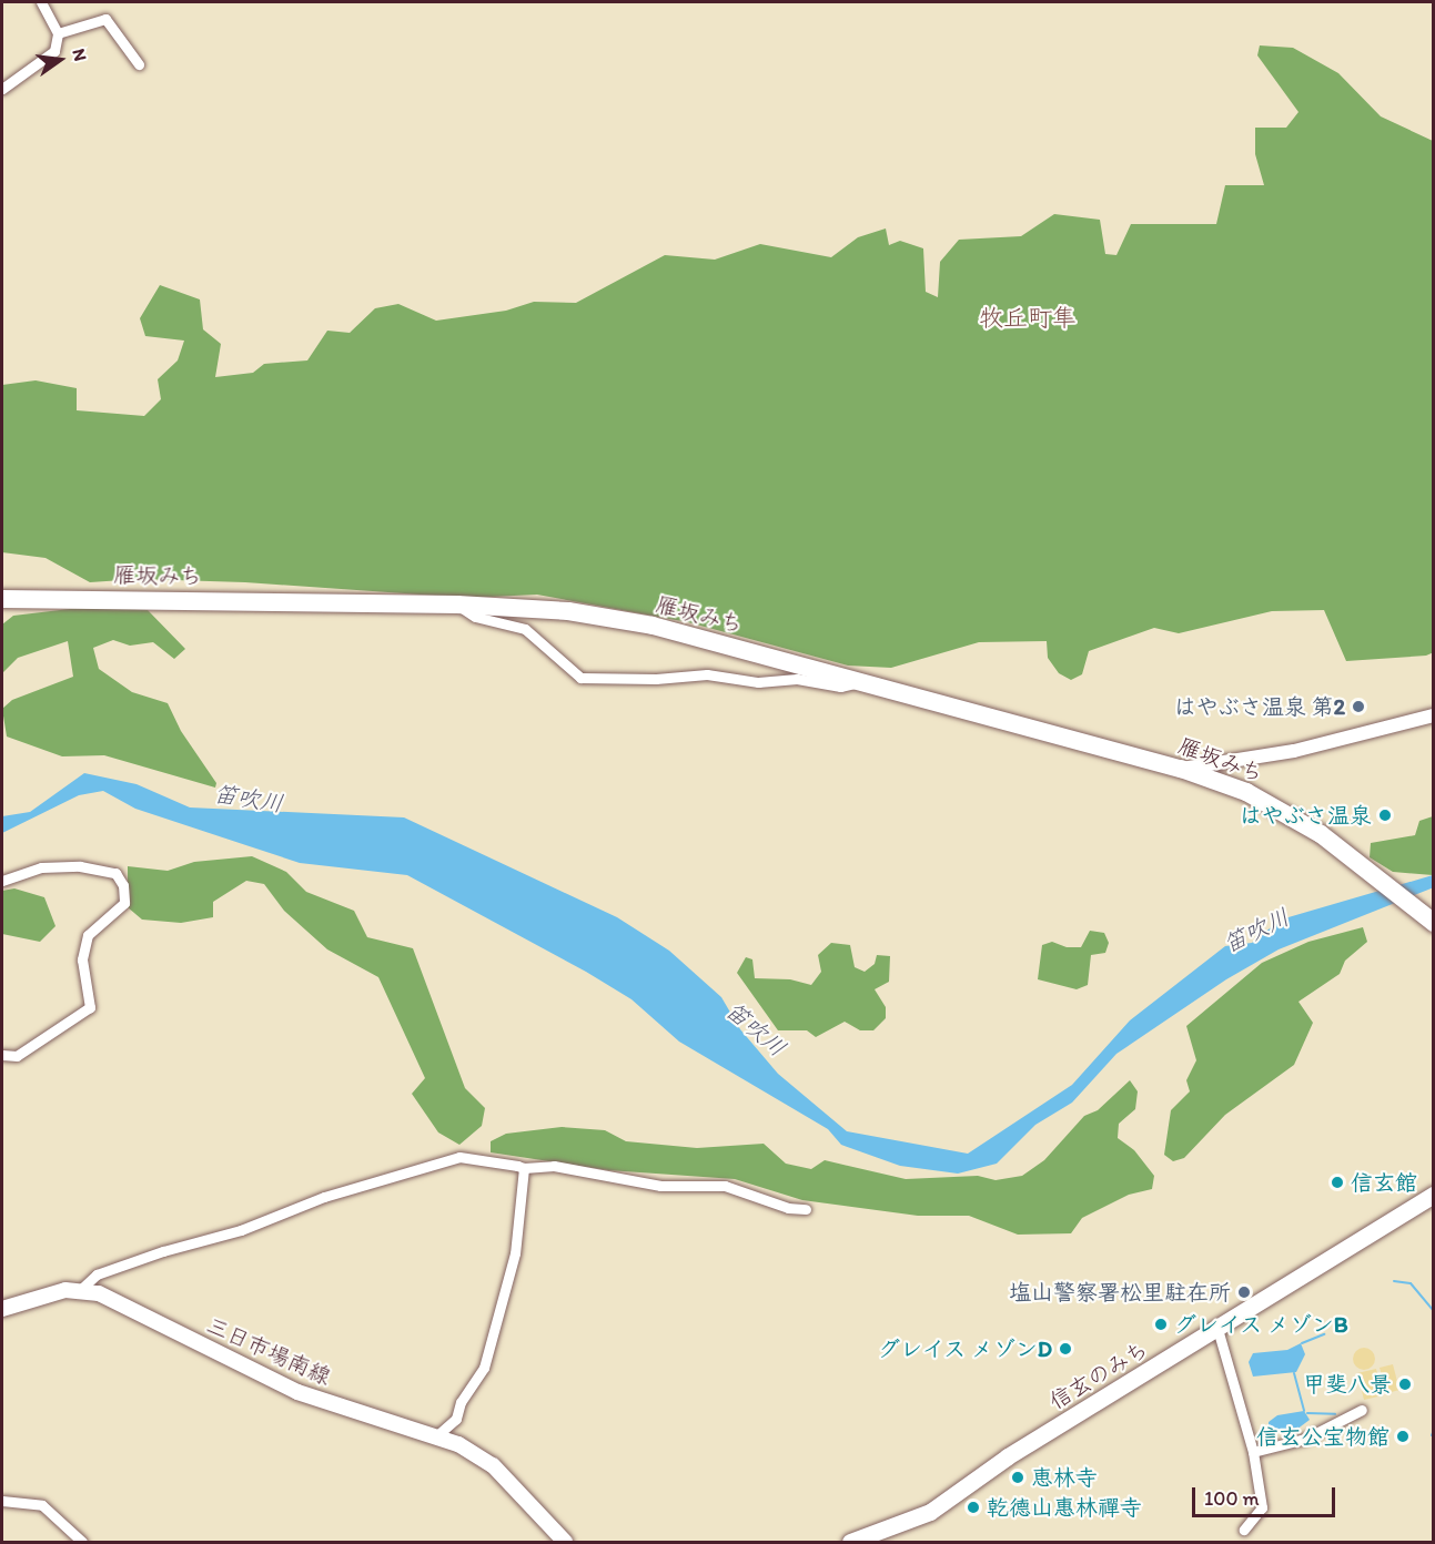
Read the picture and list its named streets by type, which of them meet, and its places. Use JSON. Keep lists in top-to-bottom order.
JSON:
{
  "streets": {
    "highway": ["雁坂みち"],
    "main road": ["三日市場南線", "信玄のみち"]
  },
  "districts": ["牧丘町隼"],
  "water": ["笛吹川"],
  "places": [
    "はやぶさ温泉 第2",
    "はやぶさ温泉",
    "信玄館",
    "塩山警察署松里駐在所",
    "グレイス メゾンB",
    "グレイス メゾンD",
    "甲斐八景",
    "信玄公宝物館",
    "恵林寺",
    "乾德山惠林禪寺"
  ],
  "scale_bar": "100 m",
  "north": "right"
}
